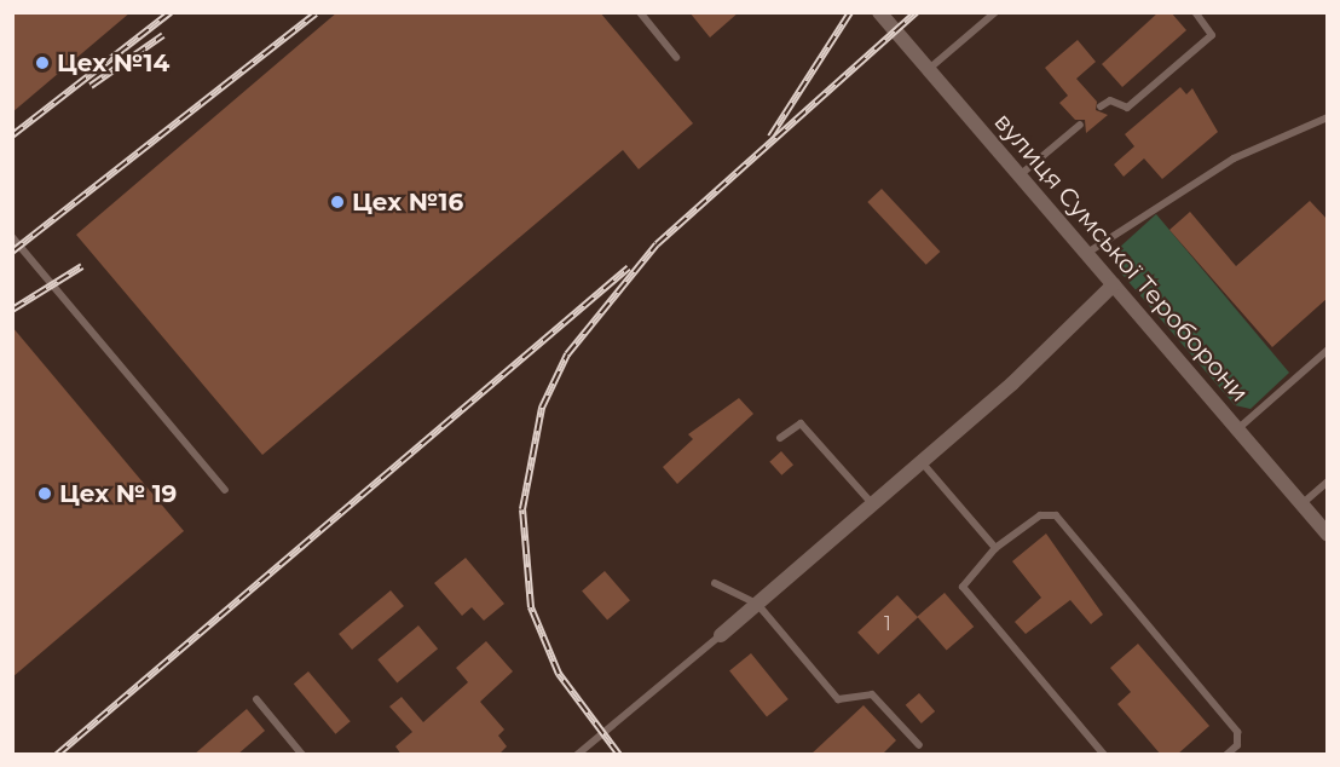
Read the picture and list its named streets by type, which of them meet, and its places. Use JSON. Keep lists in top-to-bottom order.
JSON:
{
  "streets": {
    "street": ["вулиця Сумської Тероборони"]
  },
  "places": ["Цех №14", "Цех №16", "Цех № 19"],
  "house_numbers": ["1"]
}
